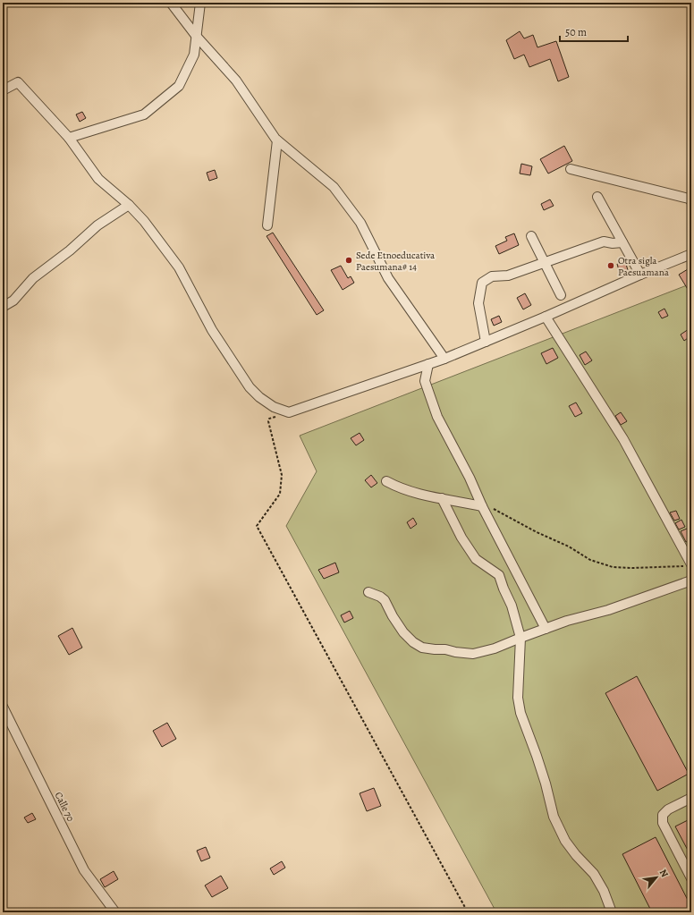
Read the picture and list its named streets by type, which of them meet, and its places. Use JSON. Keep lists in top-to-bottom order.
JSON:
{
  "streets": {
    "street": ["Calle 70"]
  },
  "places": ["Sede Etnoeducativa Paesumana# 14", "Otra sigla Paesuamana"],
  "scale_bar": "50 m",
  "north": "top right"
}
